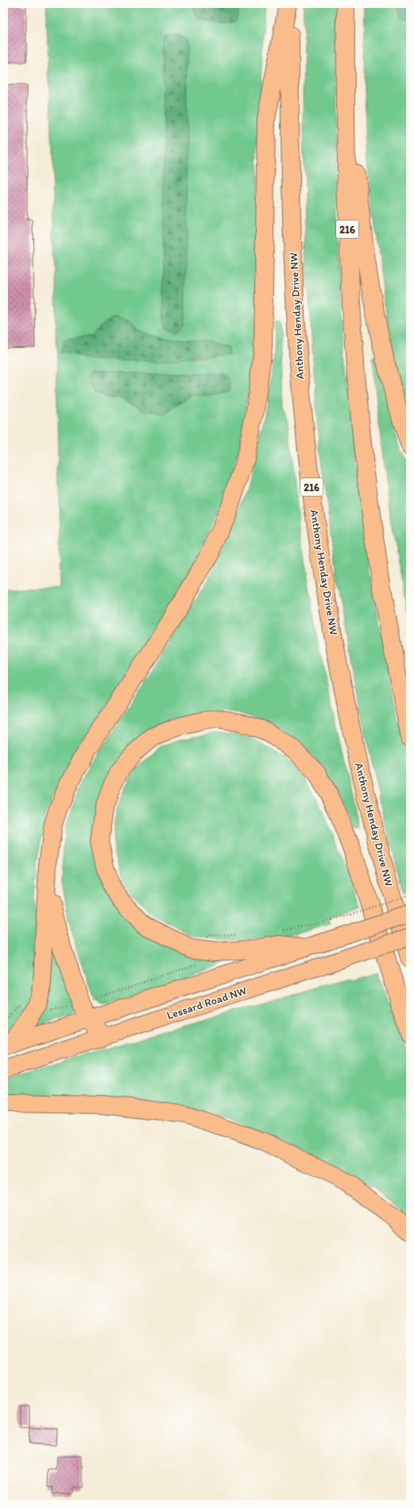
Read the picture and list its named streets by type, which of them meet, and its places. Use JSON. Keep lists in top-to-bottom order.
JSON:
{
  "streets": {
    "highway": ["216", "Anthony Henday Drive NW"],
    "main road": ["Lessard Road NW"]
  }
}
